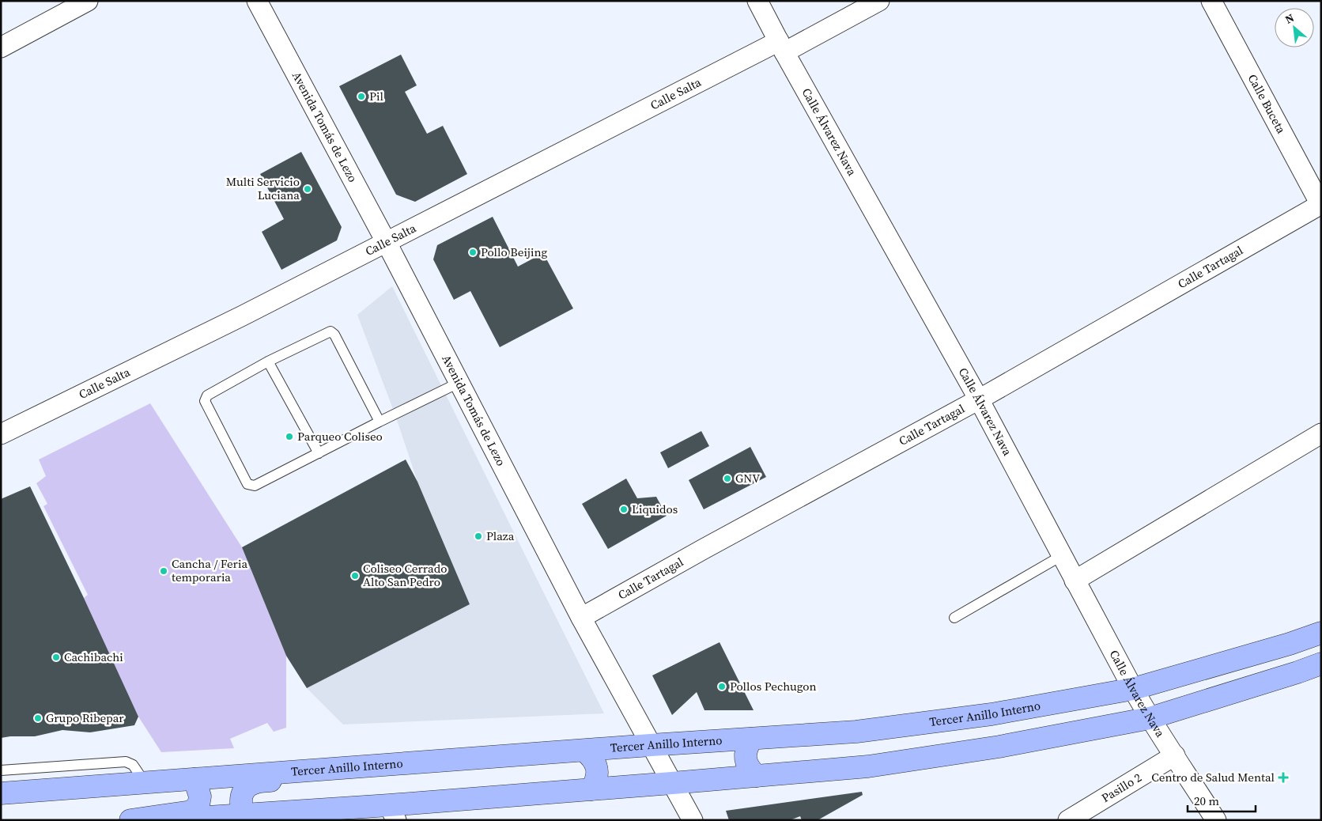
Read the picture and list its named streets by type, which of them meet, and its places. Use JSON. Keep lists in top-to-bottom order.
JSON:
{
  "streets": {
    "main road": ["Tercer Anillo Interno"],
    "street": [
      "Calle Salta",
      "Calle Buceta",
      "Avenida Tomás de Lezo",
      "Calle Álvarez Nava",
      "Calle Tartagal",
      "Pasillo 2"
    ]
  },
  "crossings": [
    ["Calle Salta", "Avenida Tomás de Lezo"],
    ["Calle Salta", "Calle Álvarez Nava"],
    ["Calle Buceta", "Calle Tartagal"],
    ["Avenida Tomás de Lezo", "Calle Tartagal"],
    ["Avenida Tomás de Lezo", "Tercer Anillo Interno"],
    ["Calle Álvarez Nava", "Calle Tartagal"],
    ["Calle Álvarez Nava", "Tercer Anillo Interno"],
    ["Calle Álvarez Nava", "Pasillo 2"]
  ],
  "places": {
    "other": [
      "Pil",
      "Multi Servicio Luciana",
      "Pollo Beijing",
      "Parqueo Coliseo",
      "GNV",
      "Liquidos",
      "Plaza",
      "Cancha / Feria temporaria",
      "Coliseo Cerrado Alto San Pedro",
      "Cachibachi",
      "Pollos Pechugon",
      "Grupo Ribepar"
    ],
    "health": ["Centro de Salud Mental"]
  },
  "scale_bar": "20 m",
  "north": "top left"
}
